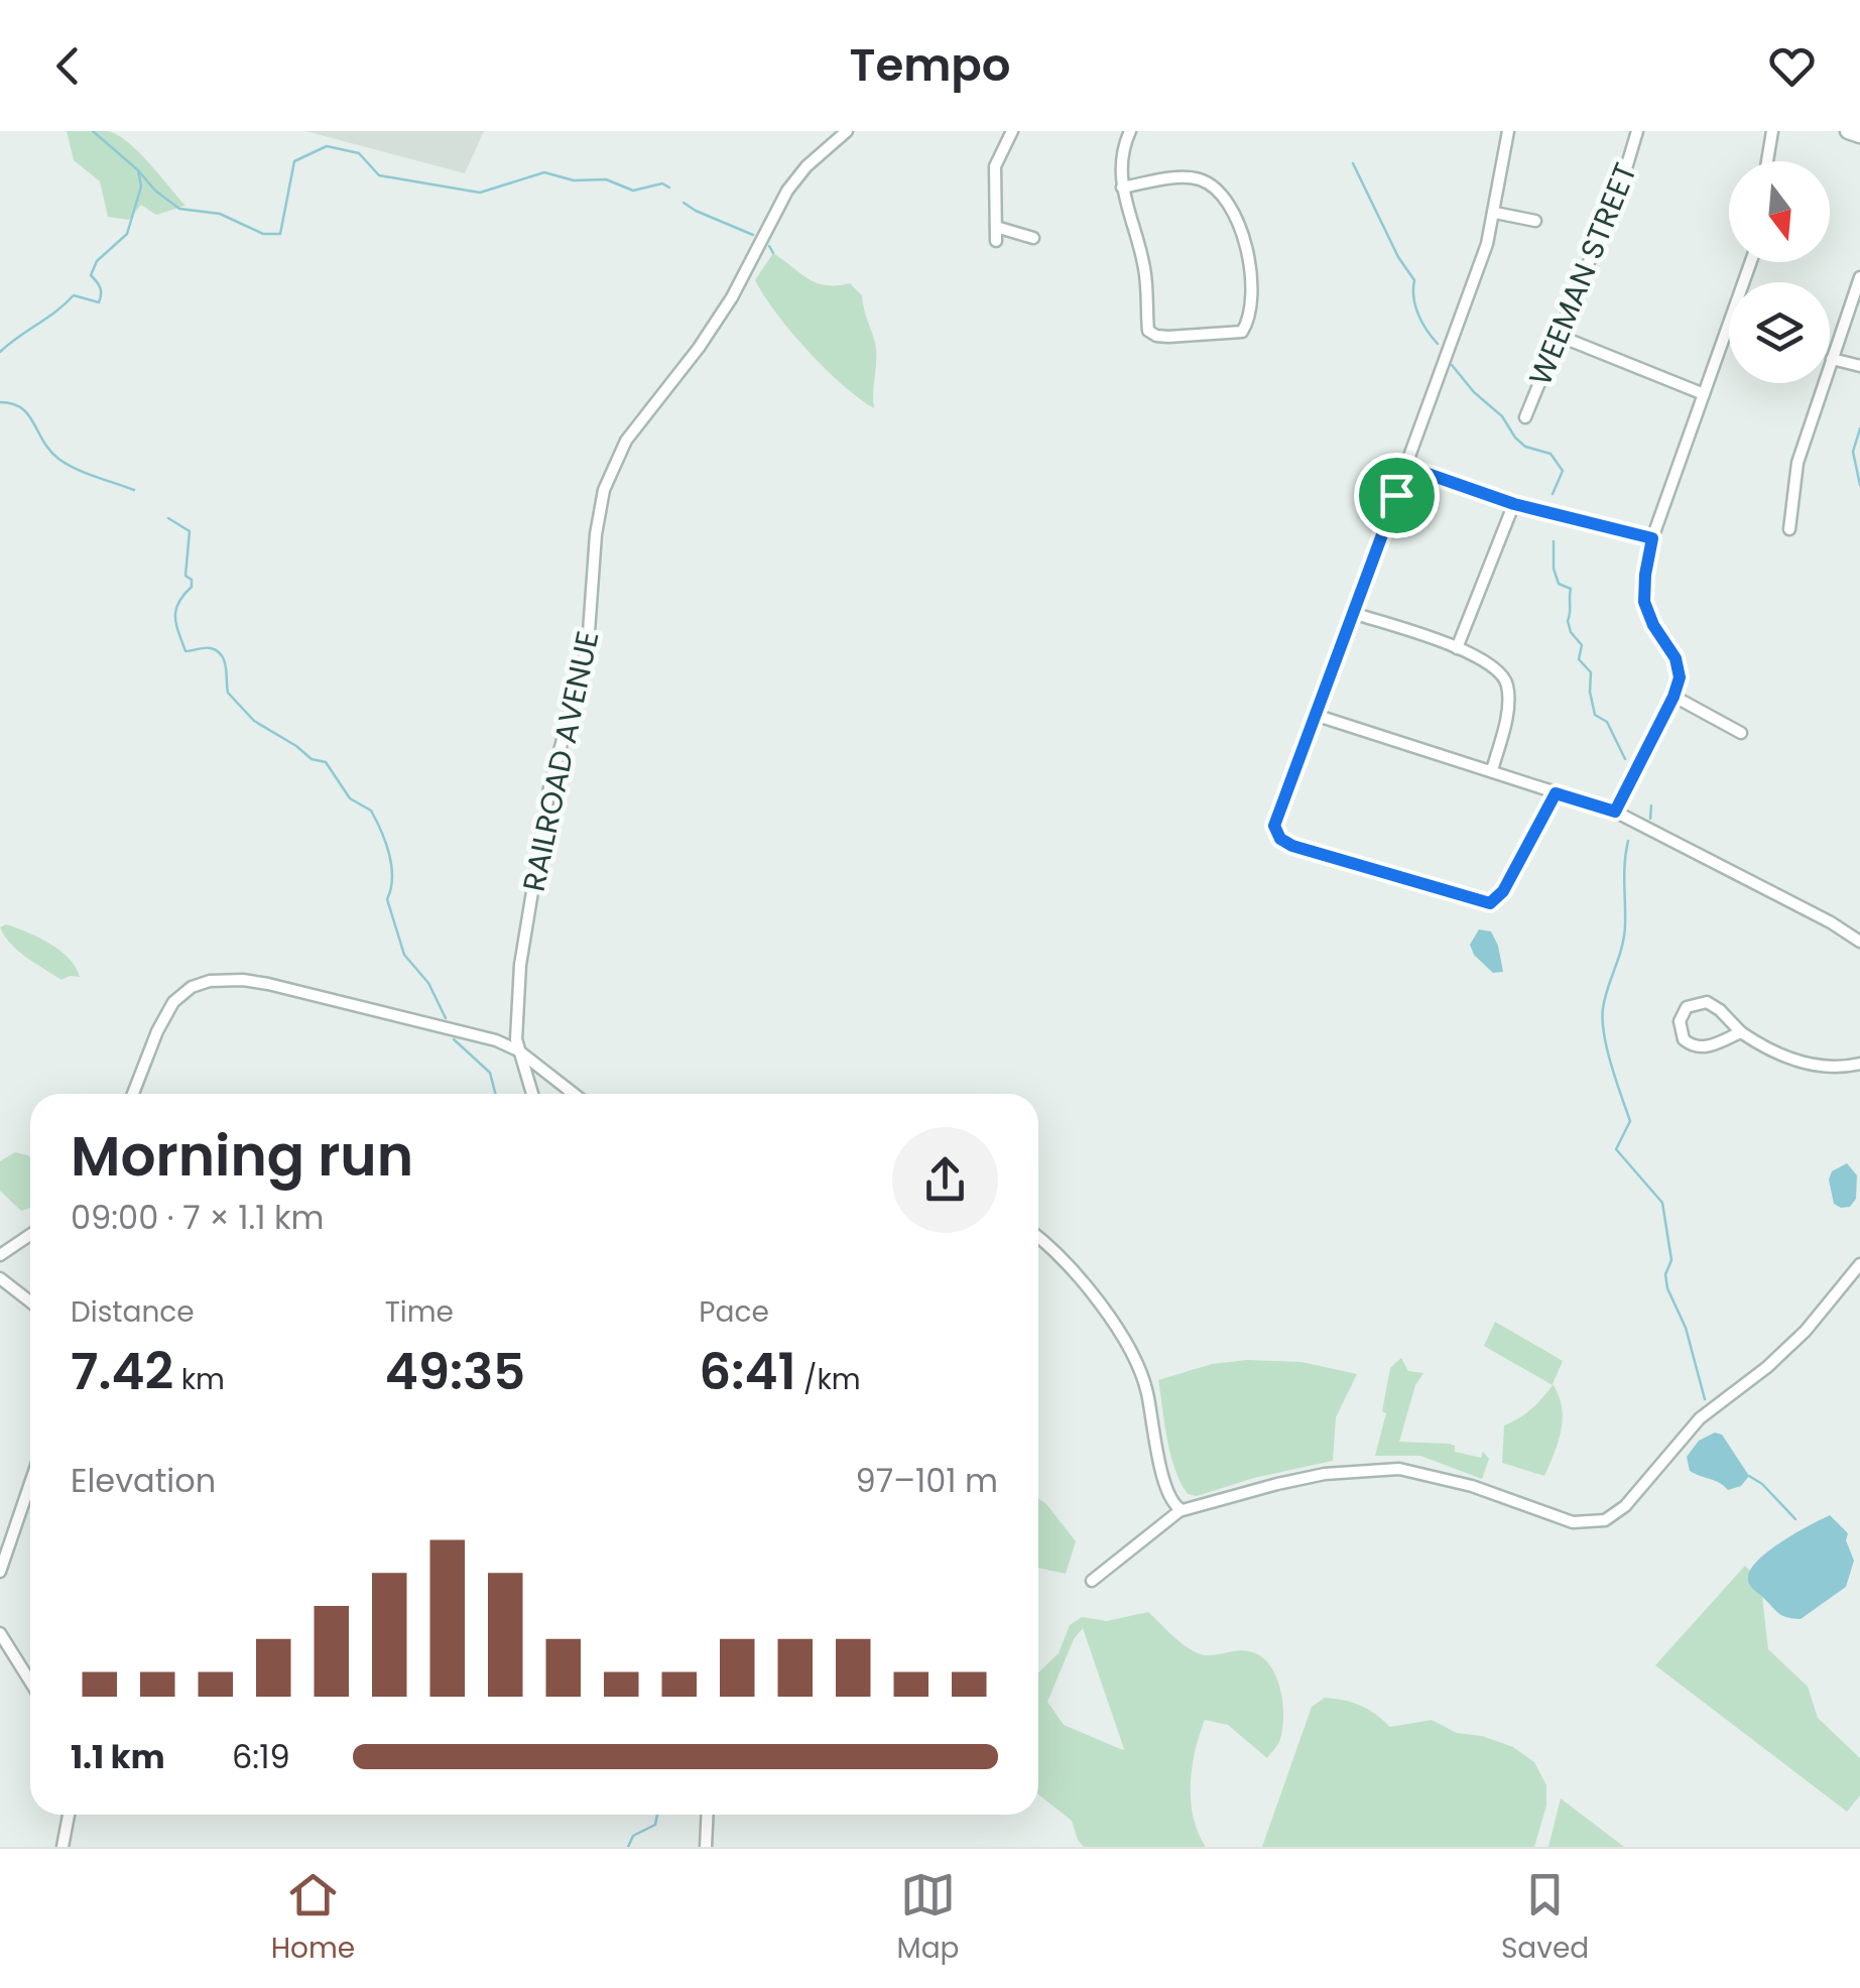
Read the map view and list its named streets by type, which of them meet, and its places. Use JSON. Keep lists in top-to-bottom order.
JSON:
{
  "streets": {
    "street": ["WEEMAN STREET", "RAILROAD AVENUE"]
  },
  "north": "bottom",
  "page": {
    "header": "Tempo",
    "heading": ["Morning run", "09:00 · 7 × 1.1 km"],
    "stats": [
      ["Distance", "7.42 km"],
      ["Time", "49:35"],
      ["Pace", "6:41 /km"]
    ],
    "chart": ["Elevation", "97–101 m"],
    "list": [
      {
        "name": "1.1 km",
        "note": "6:19"
      }
    ],
    "tabs": ["Home", "Map", "Saved"]
  }
}
